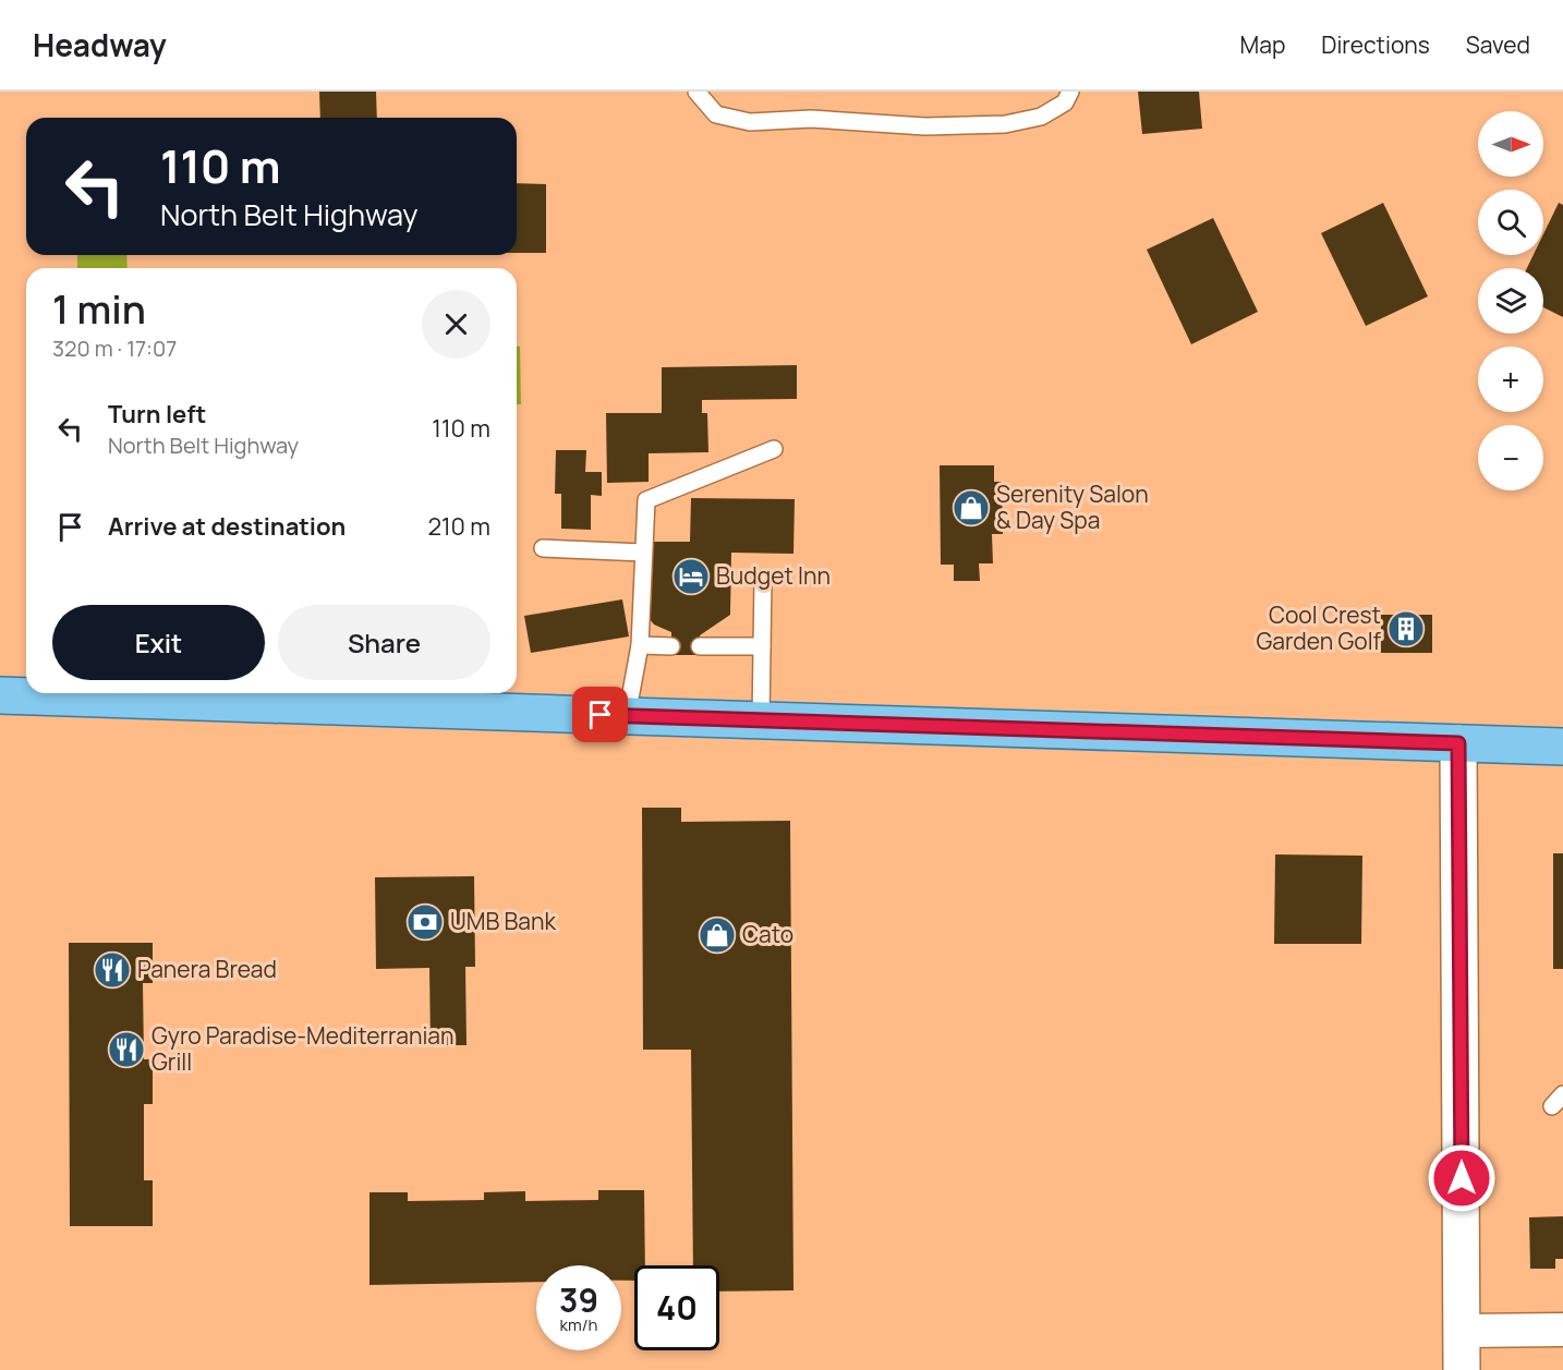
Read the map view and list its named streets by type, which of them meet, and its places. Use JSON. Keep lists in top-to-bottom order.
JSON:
{
  "places": {
    "shop": ["Serenity Salon & Day Spa", "Cato"],
    "hotel": ["Budget Inn"],
    "building": ["Cool Crest Garden Golf"],
    "bank": ["UMB Bank"],
    "restaurant": ["Panera Bread", "Gyro Paradise-Mediterranian Grill"]
  },
  "north": "right",
  "page": {
    "header": "Headway",
    "nav": ["Map", "Directions", "Saved"],
    "map_buttons": ["+", "−"],
    "turn": ["110 m", "North Belt Highway"],
    "heading": ["1 min", "320 m · 17:07"],
    "list": [
      {
        "name": "Turn left",
        "note": "North Belt Highway",
        "value": "110 m"
      },
      {
        "name": "Arrive at destination",
        "value": "210 m"
      }
    ],
    "buttons": ["Exit", "Share"],
    "speed": "39 km/h",
    "limit": "40"
  }
}
